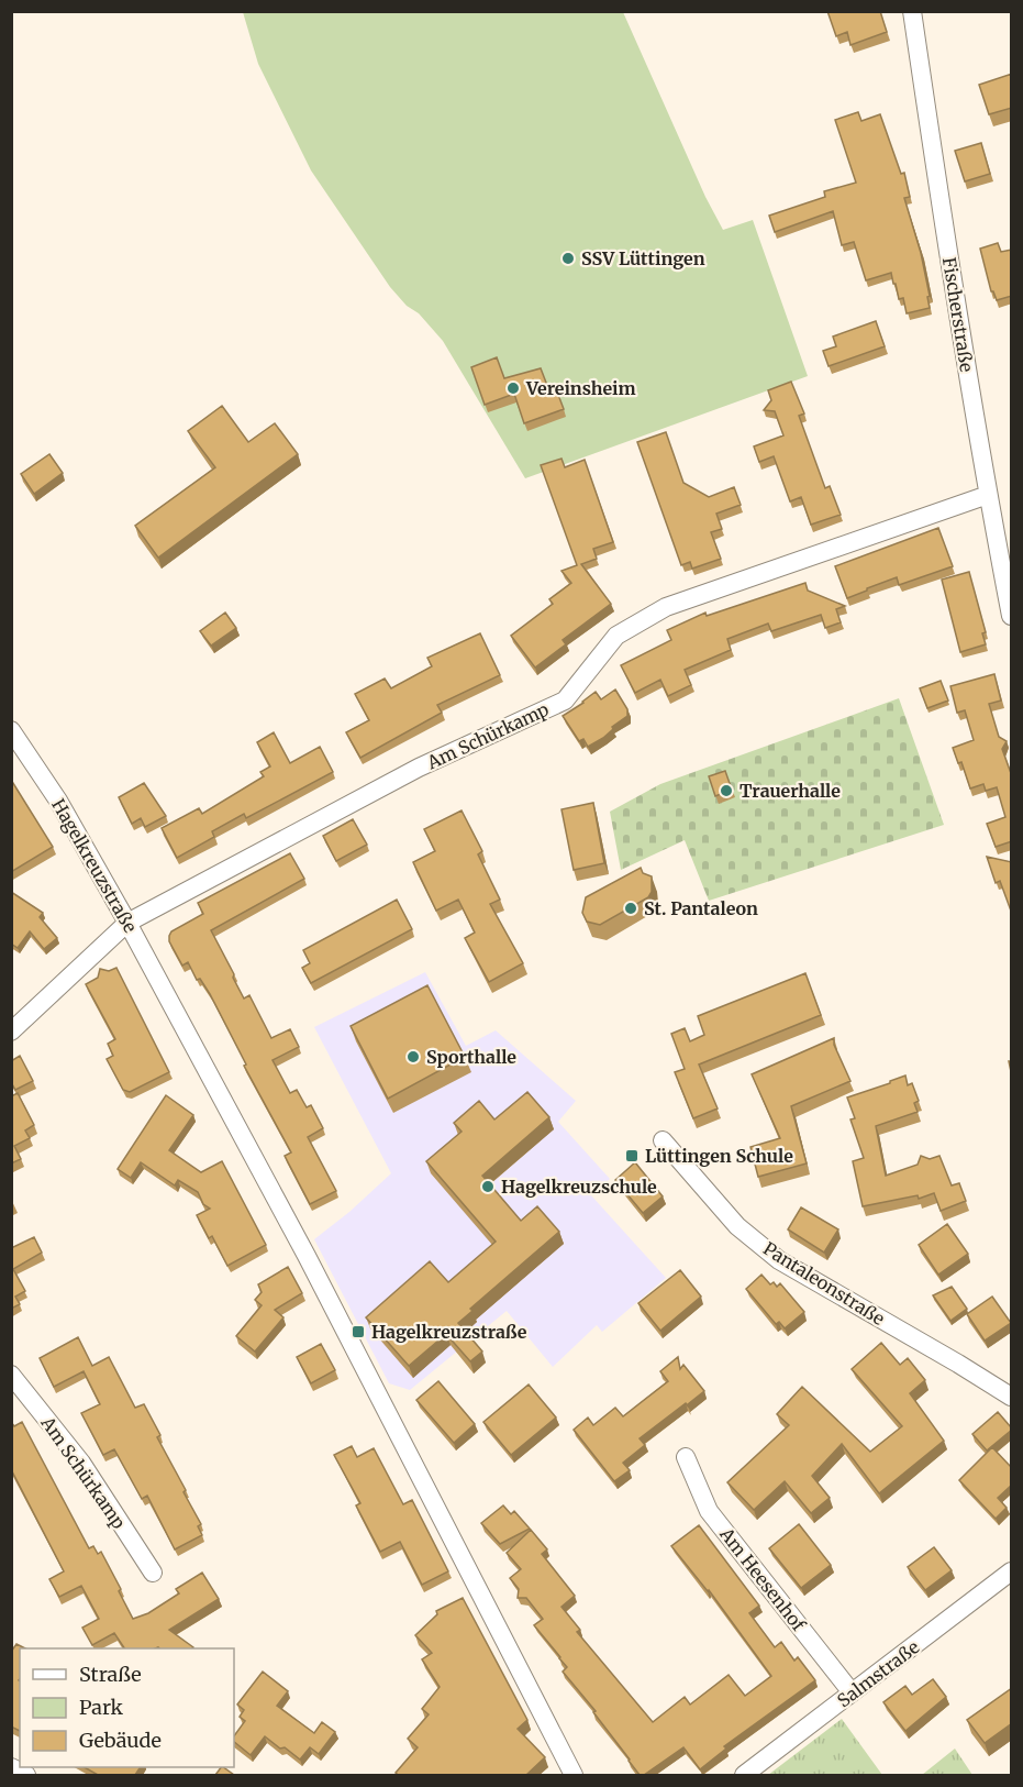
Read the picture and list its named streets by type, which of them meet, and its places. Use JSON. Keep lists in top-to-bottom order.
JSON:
{
  "streets": {
    "street": [
      "Fischerstraße",
      "Am Schürkamp",
      "Hagelkreuzstraße",
      "Pantaleonstraße",
      "Am Heesenhof",
      "Salmstraße"
    ]
  },
  "crossings": [
    ["Fischerstraße", "Am Schürkamp"],
    ["Am Schürkamp", "Hagelkreuzstraße"],
    ["Am Heesenhof", "Salmstraße"]
  ],
  "places": {
    "other": [
      "SSV Lüttingen",
      "Vereinsheim",
      "Trauerhalle",
      "St. Pantaleon",
      "Sporthalle",
      "Hagelkreuzschule"
    ],
    "transit": ["Lüttingen Schule", "Hagelkreuzstraße"]
  },
  "legend": ["Straße", "Park", "Gebäude"]
}
